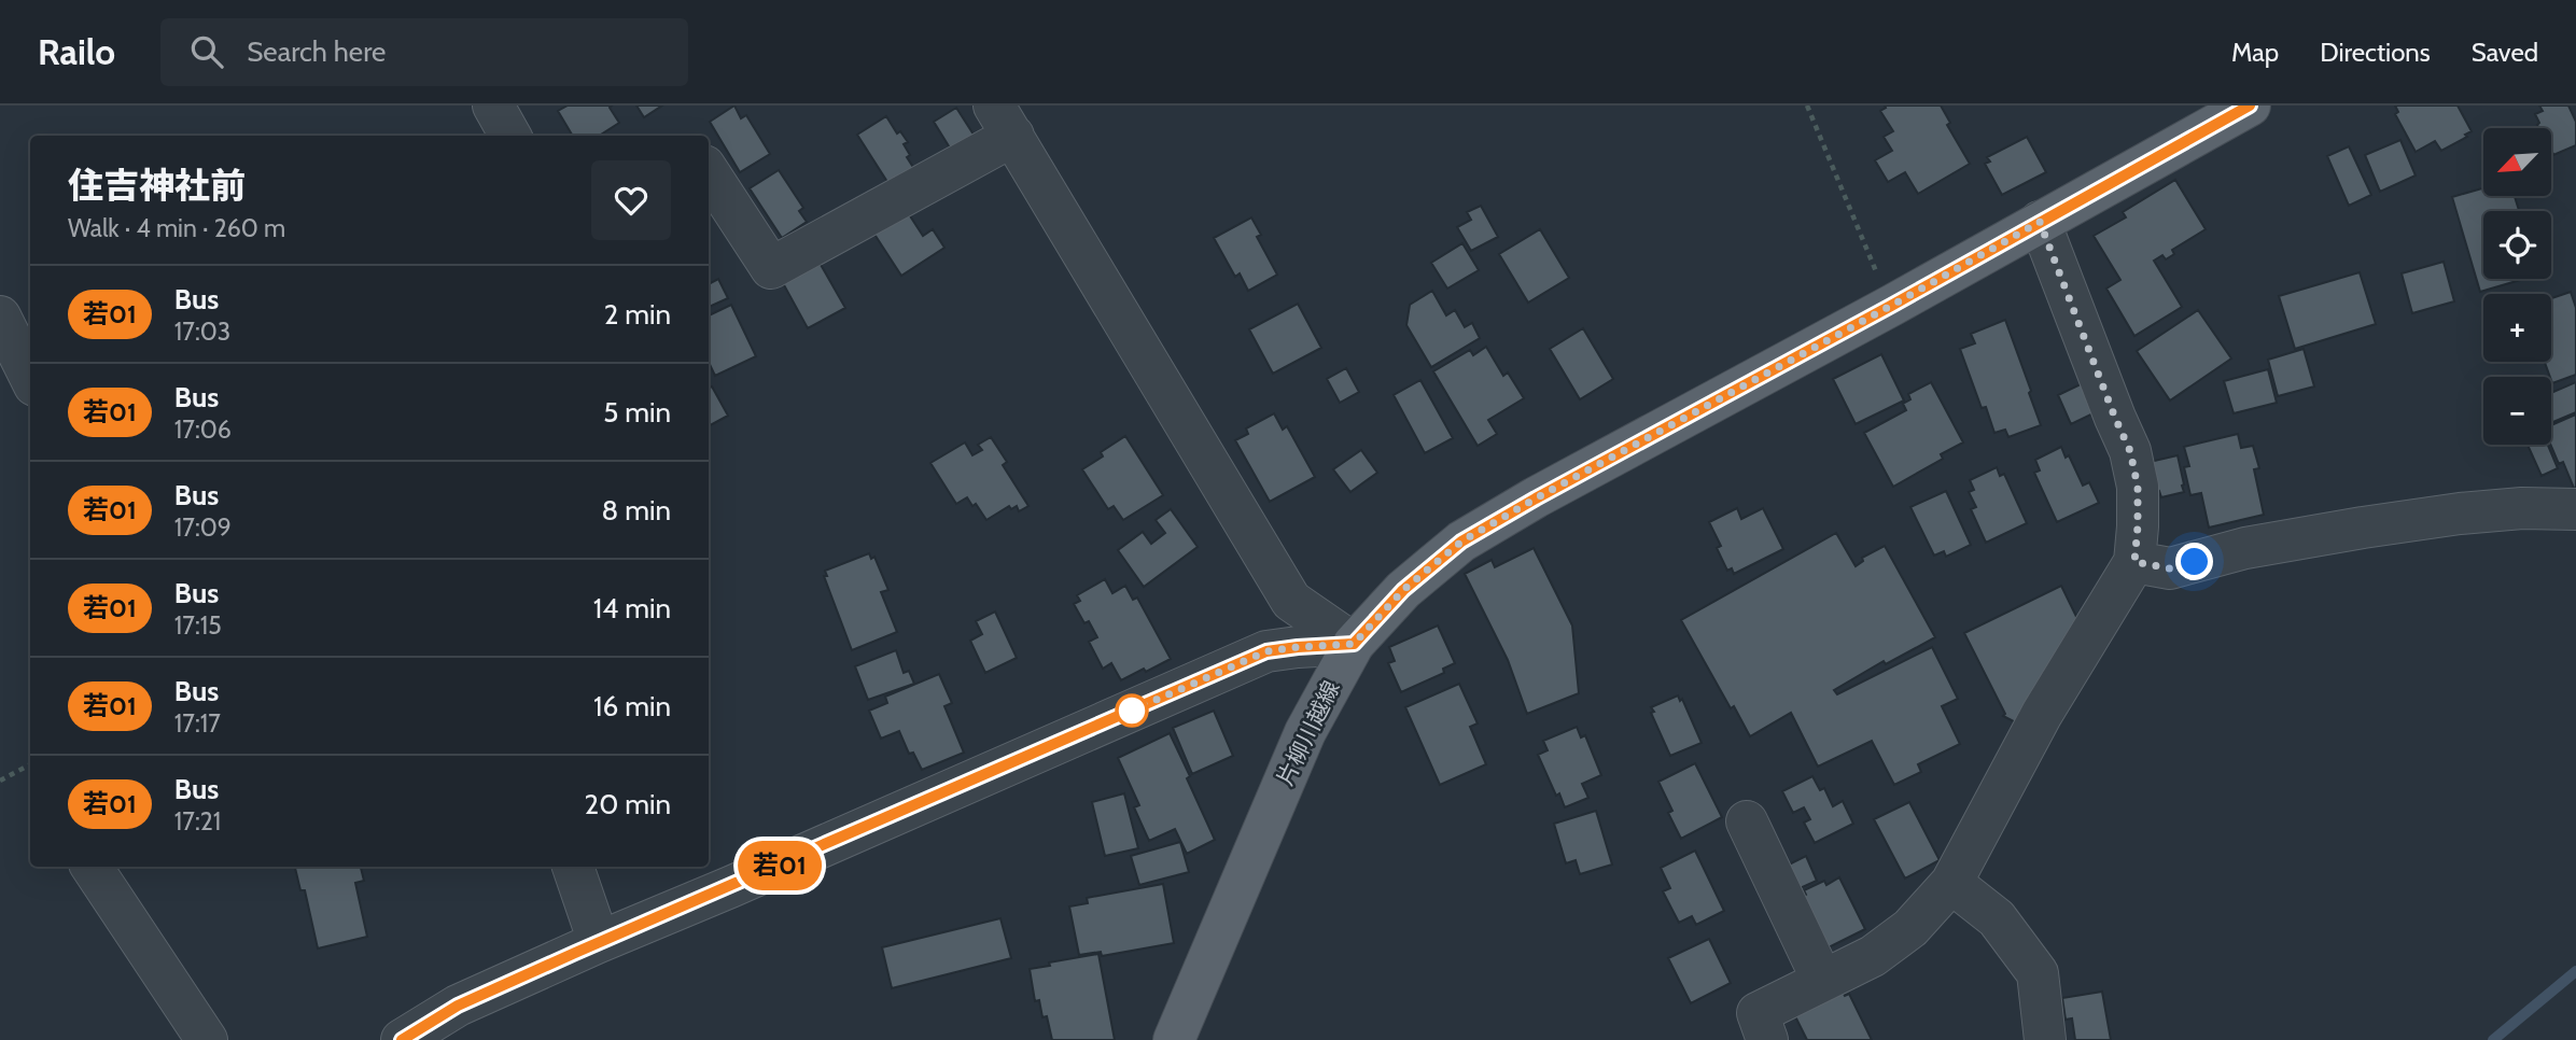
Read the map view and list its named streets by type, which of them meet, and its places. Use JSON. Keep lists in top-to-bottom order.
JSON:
{
  "streets": {
    "main road": ["片柳川越線"]
  },
  "lines": ["bus line 若01"],
  "north": "bottom left",
  "page": {
    "header": "Railo",
    "search": "Search here",
    "nav": ["Map", "Directions", "Saved"],
    "on_map": "若01",
    "map_buttons": ["+", "−"],
    "heading": ["住吉神社前", "Walk · 4 min · 260 m"],
    "list": [
      {
        "mark": "若01",
        "name": "Bus",
        "note": "17:03",
        "value": "2 min"
      },
      {
        "mark": "若01",
        "name": "Bus",
        "note": "17:06",
        "value": "5 min"
      },
      {
        "mark": "若01",
        "name": "Bus",
        "note": "17:09",
        "value": "8 min"
      },
      {
        "mark": "若01",
        "name": "Bus",
        "note": "17:15",
        "value": "14 min"
      },
      {
        "mark": "若01",
        "name": "Bus",
        "note": "17:17",
        "value": "16 min"
      },
      {
        "mark": "若01",
        "name": "Bus",
        "note": "17:21",
        "value": "20 min"
      }
    ]
  }
}
